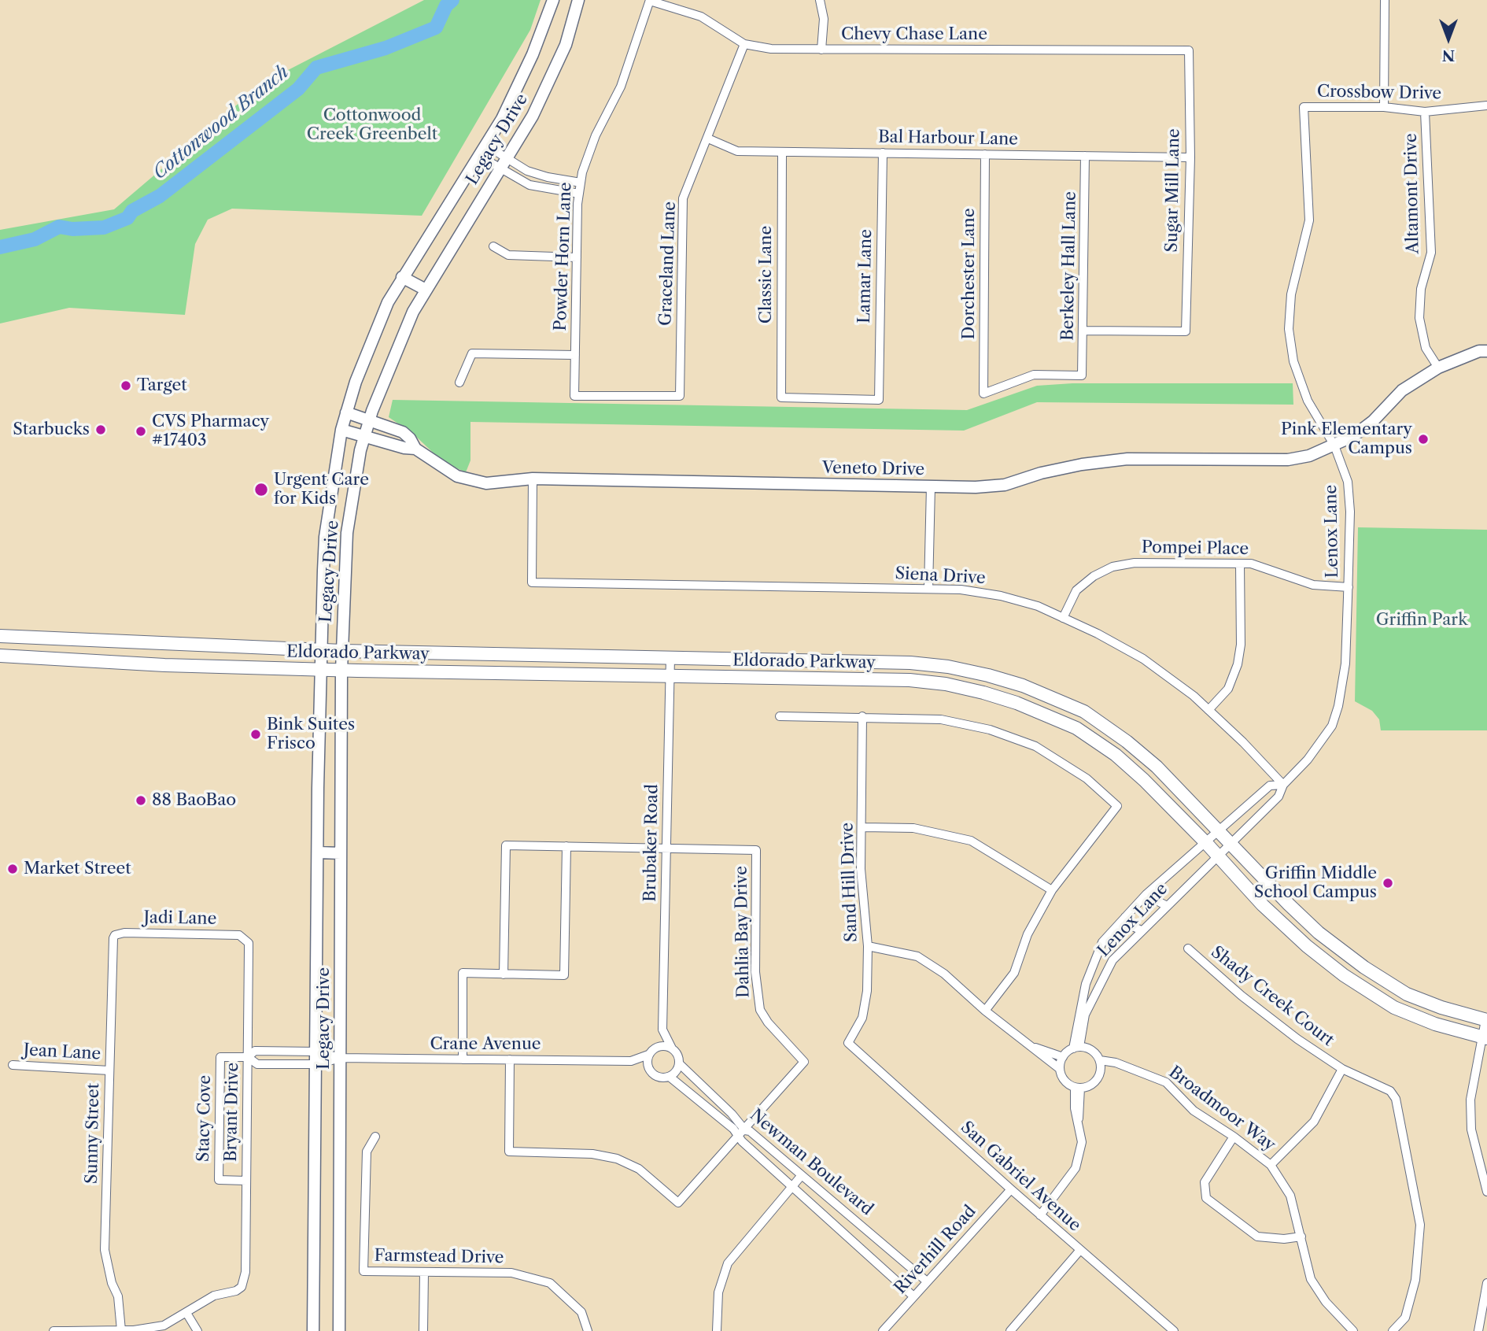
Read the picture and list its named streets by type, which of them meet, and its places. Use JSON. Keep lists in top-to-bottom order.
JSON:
{
  "streets": {
    "main road": ["Legacy Drive", "Veneto Drive", "Eldorado Parkway"],
    "street": [
      "Chevy Chase Lane",
      "Crossbow Drive",
      "Bal Harbour Lane",
      "Sugar Mill Lane",
      "Altamont Drive",
      "Powder Horn Lane",
      "Graceland Lane",
      "Berkeley Hall Lane",
      "Dorchester Lane",
      "Classic Lane",
      "Lamar Lane",
      "Lenox Lane",
      "Pompei Place",
      "Siena Drive",
      "Brubaker Road",
      "Sand Hill Drive",
      "Jadi Lane",
      "Dahlia Bay Drive",
      "Shady Creek Court",
      "Crane Avenue",
      "Jean Lane",
      "Broadmoor Way",
      "Bryant Drive",
      "Stacy Cove",
      "Sunny Street",
      "Newman Boulevard",
      "San Gabriel Avenue",
      "Riverhill Road",
      "Farmstead Drive"
    ]
  },
  "crossings": [
    ["Chevy Chase Lane", "Sugar Mill Lane"],
    ["Chevy Chase Lane", "Powder Horn Lane"],
    ["Chevy Chase Lane", "Graceland Lane"],
    ["Crossbow Drive", "Altamont Drive"],
    ["Crossbow Drive", "Lenox Lane"],
    ["Bal Harbour Lane", "Sugar Mill Lane"],
    ["Bal Harbour Lane", "Graceland Lane"],
    ["Bal Harbour Lane", "Berkeley Hall Lane"],
    ["Bal Harbour Lane", "Dorchester Lane"],
    ["Bal Harbour Lane", "Classic Lane"],
    ["Bal Harbour Lane", "Lamar Lane"],
    ["Legacy Drive", "Veneto Drive"],
    ["Legacy Drive", "Eldorado Parkway"],
    ["Legacy Drive", "Crane Avenue"],
    ["Sugar Mill Lane", "Berkeley Hall Lane"],
    ["Altamont Drive", "Veneto Drive"],
    ["Powder Horn Lane", "Graceland Lane"],
    ["Berkeley Hall Lane", "Dorchester Lane"],
    ["Classic Lane", "Lamar Lane"],
    ["Veneto Drive", "Lenox Lane"],
    ["Veneto Drive", "Siena Drive"],
    ["Lenox Lane", "Pompei Place"],
    ["Lenox Lane", "Siena Drive"],
    ["Lenox Lane", "Eldorado Parkway"],
    ["Lenox Lane", "Broadmoor Way"],
    ["Pompei Place", "Siena Drive"],
    ["Eldorado Parkway", "Brubaker Road"],
    ["Brubaker Road", "Dahlia Bay Drive"],
    ["Brubaker Road", "Crane Avenue"],
    ["Brubaker Road", "Newman Boulevard"],
    ["Sand Hill Drive", "San Gabriel Avenue"],
    ["Jadi Lane", "Bryant Drive"],
    ["Jadi Lane", "Sunny Street"],
    ["Dahlia Bay Drive", "Newman Boulevard"],
    ["Crane Avenue", "Bryant Drive"],
    ["Crane Avenue", "Stacy Cove"],
    ["Crane Avenue", "Newman Boulevard"],
    ["Jean Lane", "Sunny Street"],
    ["Bryant Drive", "Stacy Cove"],
    ["Newman Boulevard", "Riverhill Road"],
    ["San Gabriel Avenue", "Riverhill Road"]
  ],
  "water": ["Cottonwood Branch"],
  "parks": ["Cottonwood Creek Greenbelt", "Griffin Park"],
  "places": [
    "Target",
    "Starbucks",
    "CVS Pharmacy #17403",
    "Pink Elementary Campus",
    "Urgent Care for Kids",
    "Bink Suites Frisco",
    "88 BaoBao",
    "Market Street",
    "Griffin Middle School Campus"
  ],
  "north": "bottom"
}
